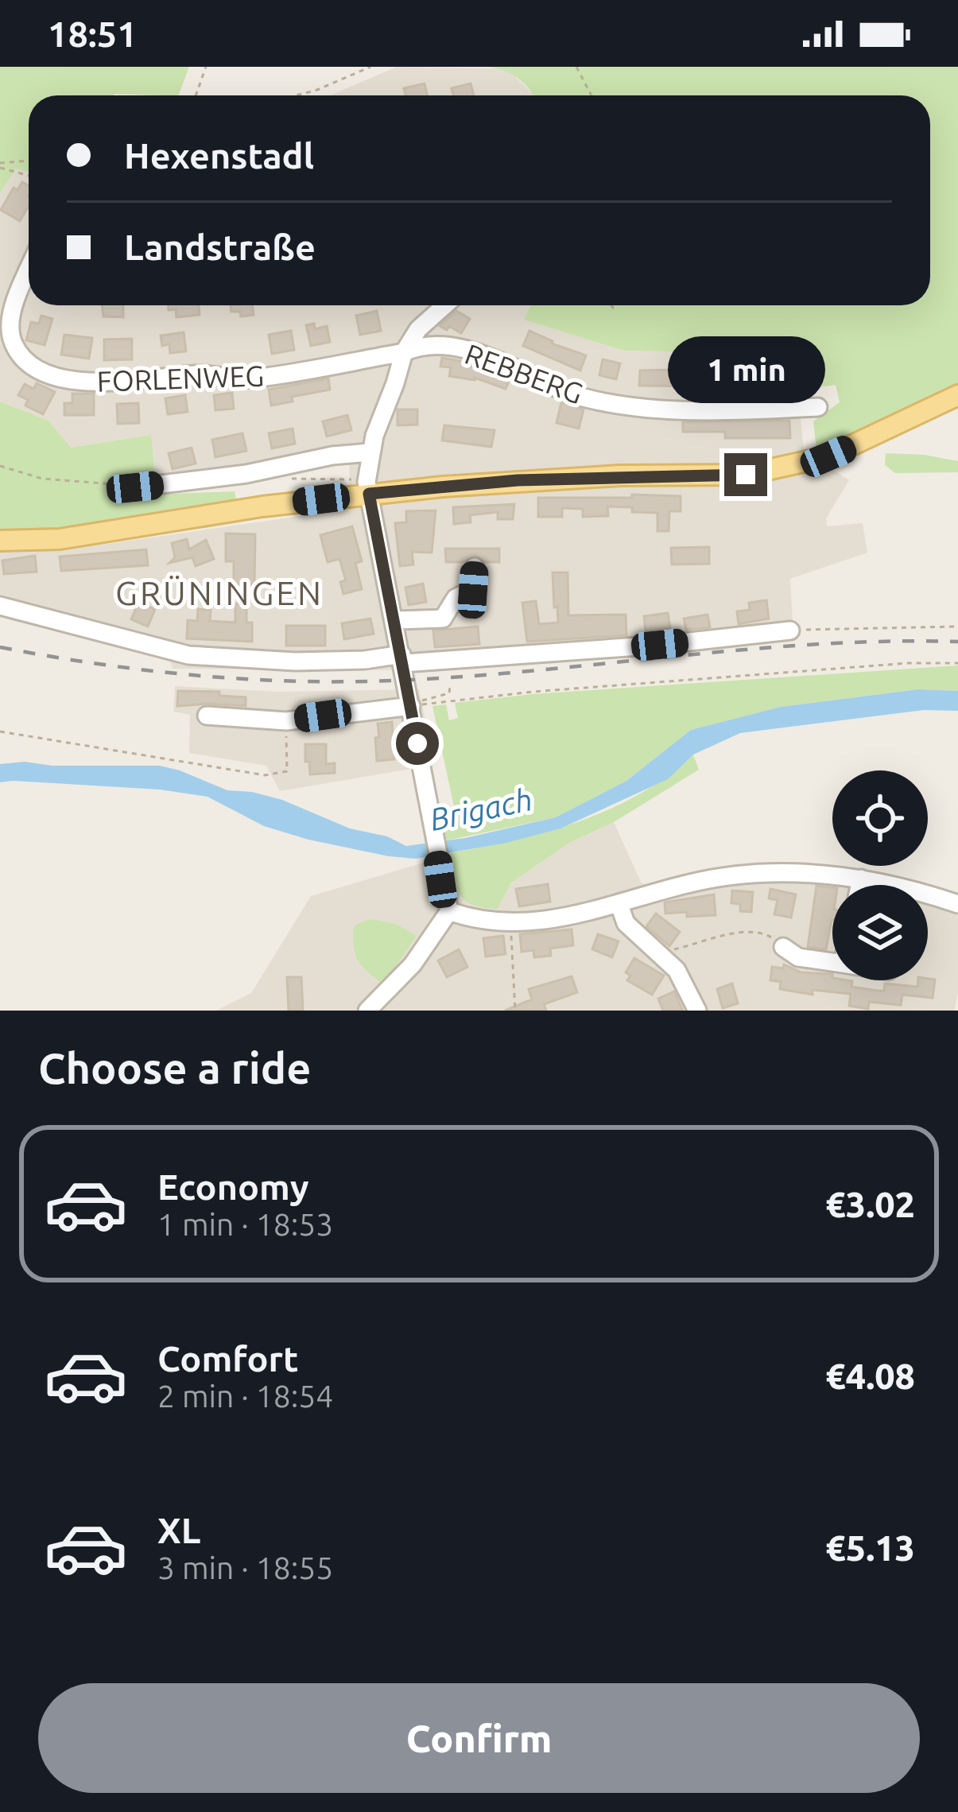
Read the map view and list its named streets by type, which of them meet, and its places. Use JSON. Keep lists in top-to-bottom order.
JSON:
{
  "streets": {
    "street": ["REBBERG", "FORLENWEG"]
  },
  "crossings": [
    ["REBBERG", "FORLENWEG"]
  ],
  "districts": ["GRÜNINGEN"],
  "water": ["Brigach"],
  "page": {
    "status": "18:51",
    "banner": ["Hexenstadl", "Landstraße"],
    "bubble": "1 min",
    "heading": "Choose a ride",
    "list": [
      {
        "name": "Economy",
        "note": "1 min · 18:53",
        "value": "€3.02"
      },
      {
        "name": "Comfort",
        "note": "2 min · 18:54",
        "value": "€4.08"
      },
      {
        "name": "XL",
        "note": "3 min · 18:55",
        "value": "€5.13"
      }
    ],
    "buttons": "Confirm"
  }
}
